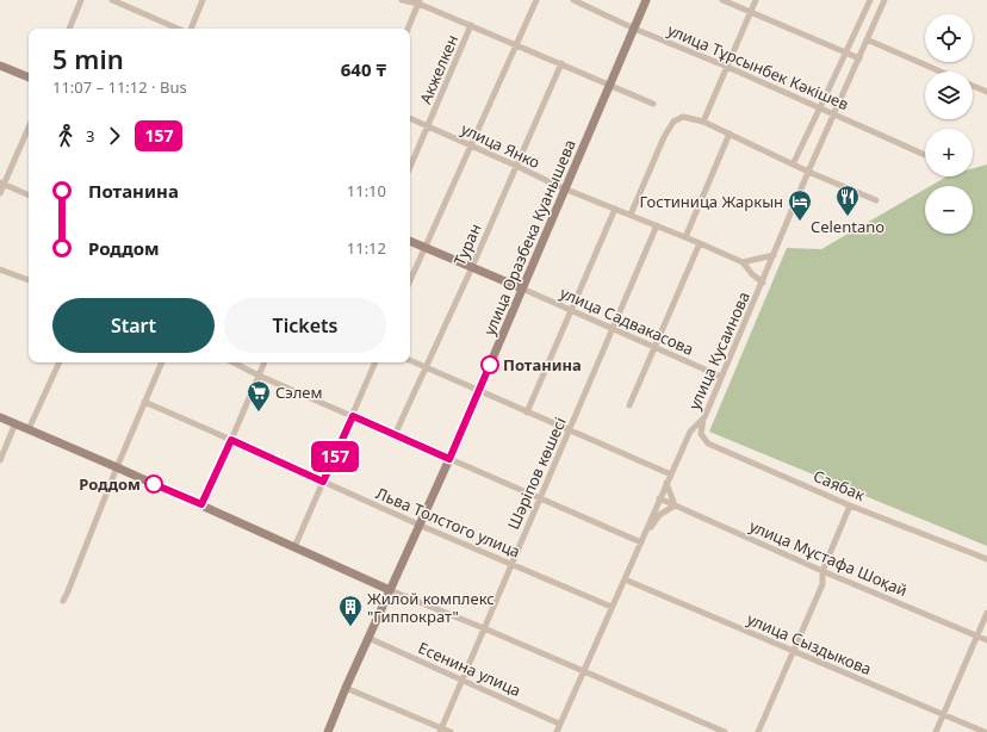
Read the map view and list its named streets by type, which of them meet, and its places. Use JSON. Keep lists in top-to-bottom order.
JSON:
{
  "streets": {
    "street": [
      "улица Тұрсынбек Кәкішев",
      "Акжелкен",
      "улица Янко",
      "улица Оразбека Куанышева",
      "Туран",
      "улица Садвакасова",
      "улица Кусаинова",
      "Шәріпов көшесі",
      "Саябак",
      "Льва Толстого улица",
      "улица Мұстафа Шоқай",
      "улица Сыздыкова",
      "Есенина улица"
    ]
  },
  "crossings": [
    ["улица Тұрсынбек Кәкішев", "улица Оразбека Куанышева"],
    ["улица Тұрсынбек Кәкішев", "улица Кусаинова"],
    ["Акжелкен", "улица Янко"],
    ["улица Янко", "улица Оразбека Куанышева"],
    ["улица Янко", "Туран"],
    ["улица Янко", "улица Кусаинова"],
    ["улица Янко", "Шәріпов көшесі"],
    ["улица Оразбека Куанышева", "улица Садвакасова"],
    ["улица Оразбека Куанышева", "Льва Толстого улица"],
    ["улица Оразбека Куанышева", "Есенина улица"],
    ["улица Садвакасова", "улица Кусаинова"],
    ["улица Садвакасова", "Шәріпов көшесі"],
    ["улица Кусаинова", "Саябак"],
    ["улица Кусаинова", "Льва Толстого улица"],
    ["улица Кусаинова", "улица Мұстафа Шоқай"],
    ["улица Кусаинова", "улица Сыздыкова"],
    ["улица Кусаинова", "Есенина улица"],
    ["Шәріпов көшесі", "Льва Толстого улица"],
    ["Шәріпов көшесі", "Есенина улица"]
  ],
  "places": {
    "restaurant": ["Celentano"],
    "hotel": ["Гостиница Жаркын"],
    "other": ["Потанина", "Роддом"],
    "supermarket": ["Сэлем"],
    "building": ["Жилой комплекс \"Гиппократ\""]
  },
  "lines": ["bus line 157"],
  "page": {
    "on_map": "157",
    "map_buttons": ["+", "−"],
    "heading": ["5 min", "11:07 – 11:12 · Bus", "640 ₸"],
    "legs": ["3", "157"],
    "list": [
      {
        "name": "Потанина",
        "value": "11:10"
      },
      {
        "name": "Роддом",
        "value": "11:12"
      }
    ],
    "buttons": ["Start", "Tickets"]
  }
}
